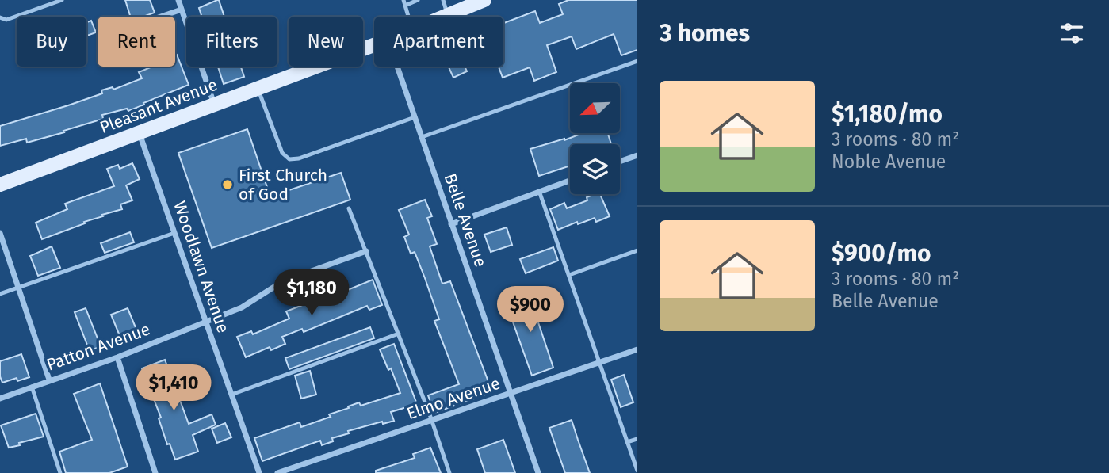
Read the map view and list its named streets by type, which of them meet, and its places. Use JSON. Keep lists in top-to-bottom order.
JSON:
{
  "streets": {
    "main road": ["Pleasant Avenue"],
    "street": [
      "Belle Avenue",
      "Woodlawn Avenue",
      "Patton Avenue",
      "Elmo Avenue"
    ]
  },
  "crossings": [
    ["Pleasant Avenue", "Woodlawn Avenue"],
    ["Belle Avenue", "Elmo Avenue"],
    ["Woodlawn Avenue", "Patton Avenue"]
  ],
  "places": ["First Church of God"],
  "north": "bottom left",
  "page": {
    "heading": "3 homes",
    "chip": [
      "Buy",
      "Rent",
      "Filters",
      "New",
      "Apartment"
    ],
    "list": [
      {
        "name": "$1,180/mo",
        "note": "3 rooms · 80 m² · Noble Avenue"
      },
      {
        "name": "$900/mo",
        "note": "3 rooms · 80 m² · Belle Avenue"
      }
    ],
    "price": ["$1,180", "$900", "$1,410"]
  }
}
